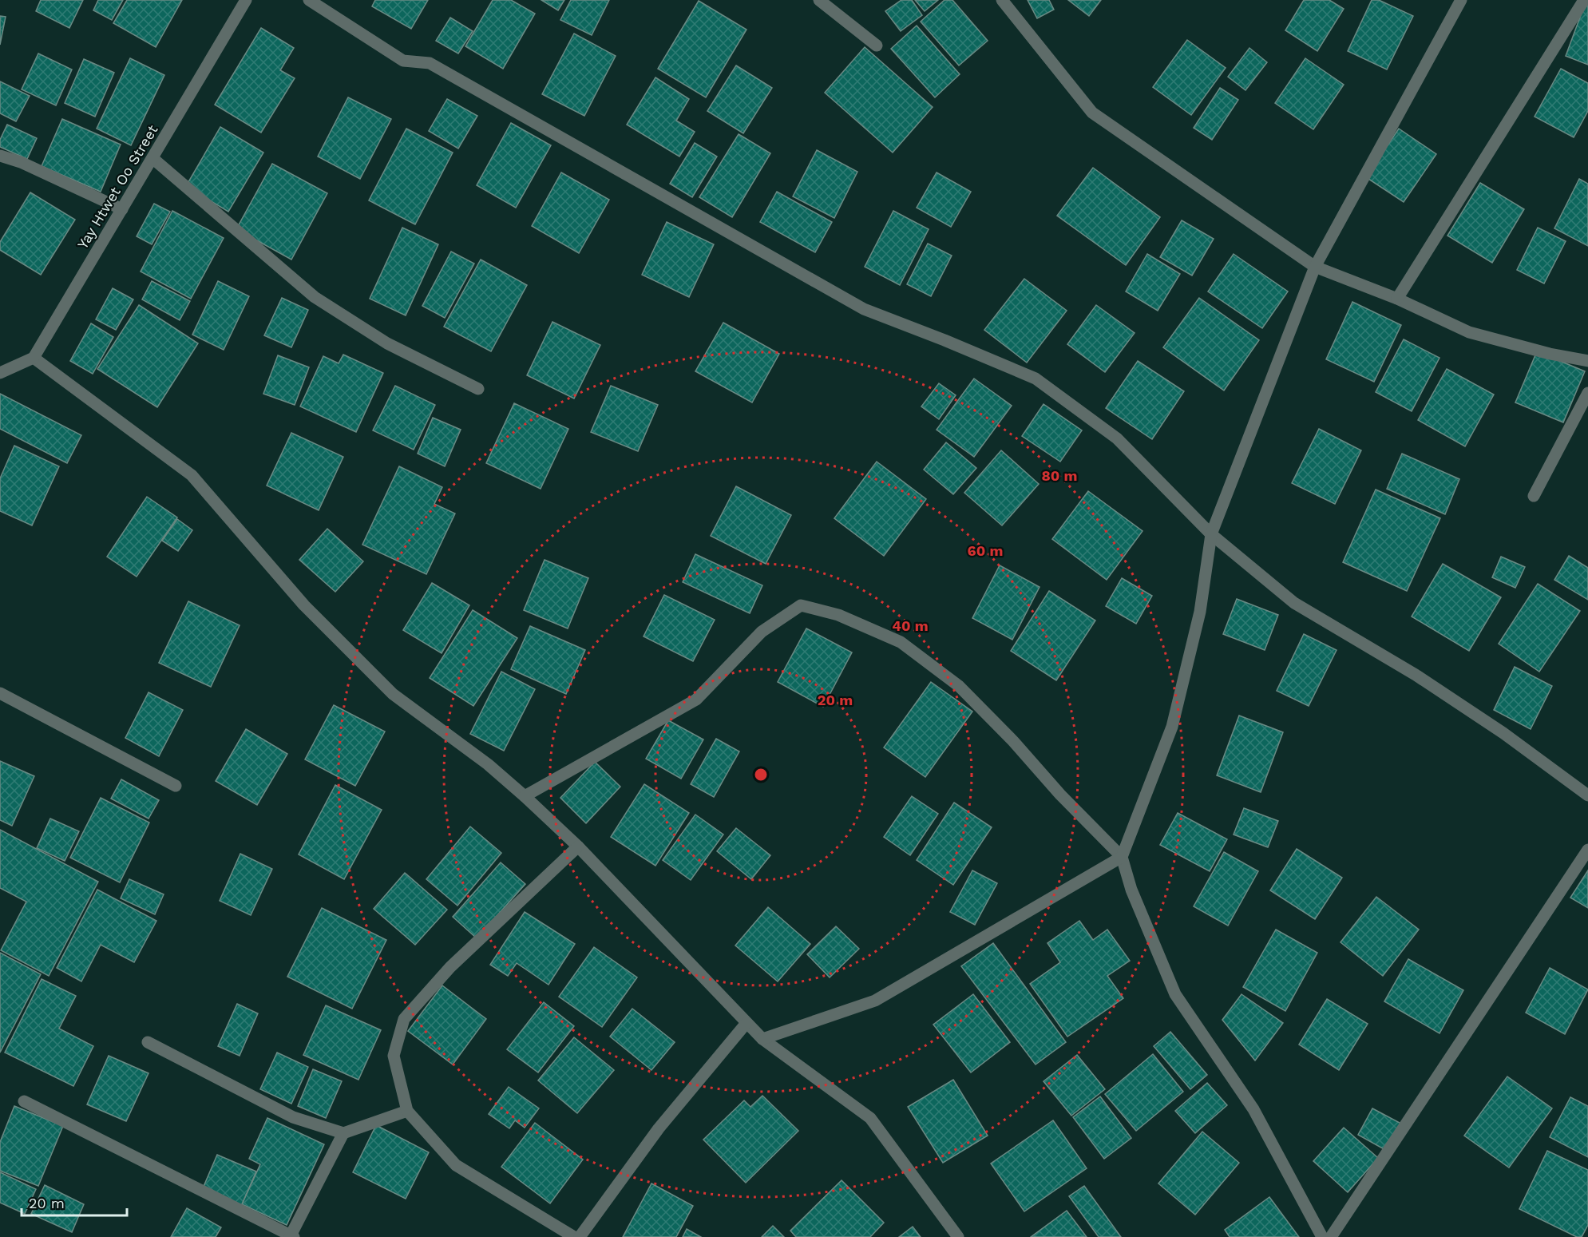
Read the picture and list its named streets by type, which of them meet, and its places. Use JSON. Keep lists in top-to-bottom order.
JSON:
{
  "streets": {
    "street": ["Yay Htwet Oo Street"]
  },
  "scale_bar": "20 m",
  "rings": [
    "80 m",
    "60 m",
    "40 m",
    "20 m"
  ]
}
